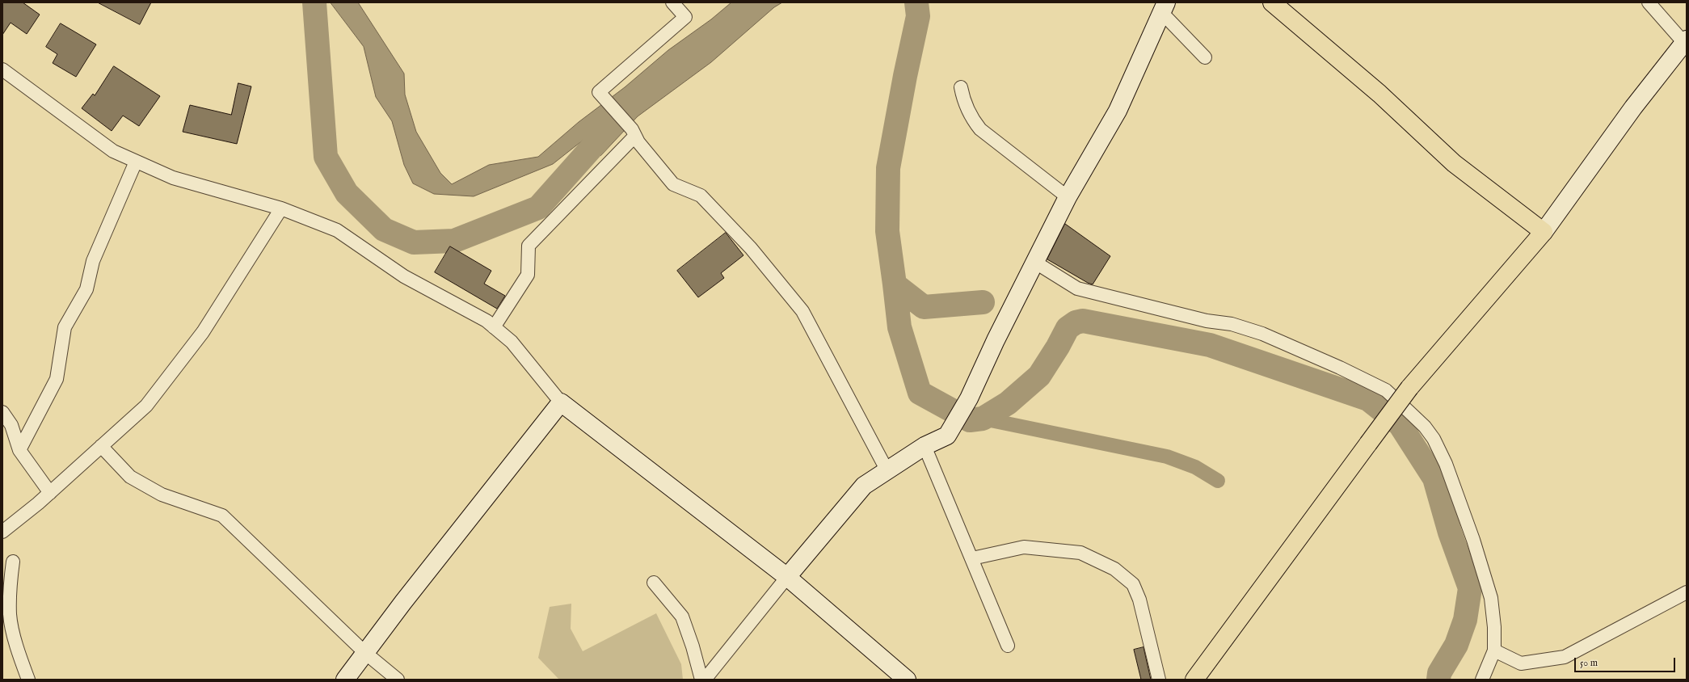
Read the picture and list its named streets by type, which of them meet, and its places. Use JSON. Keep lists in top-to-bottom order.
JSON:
{
  "scale_bar": "50 m"
}
